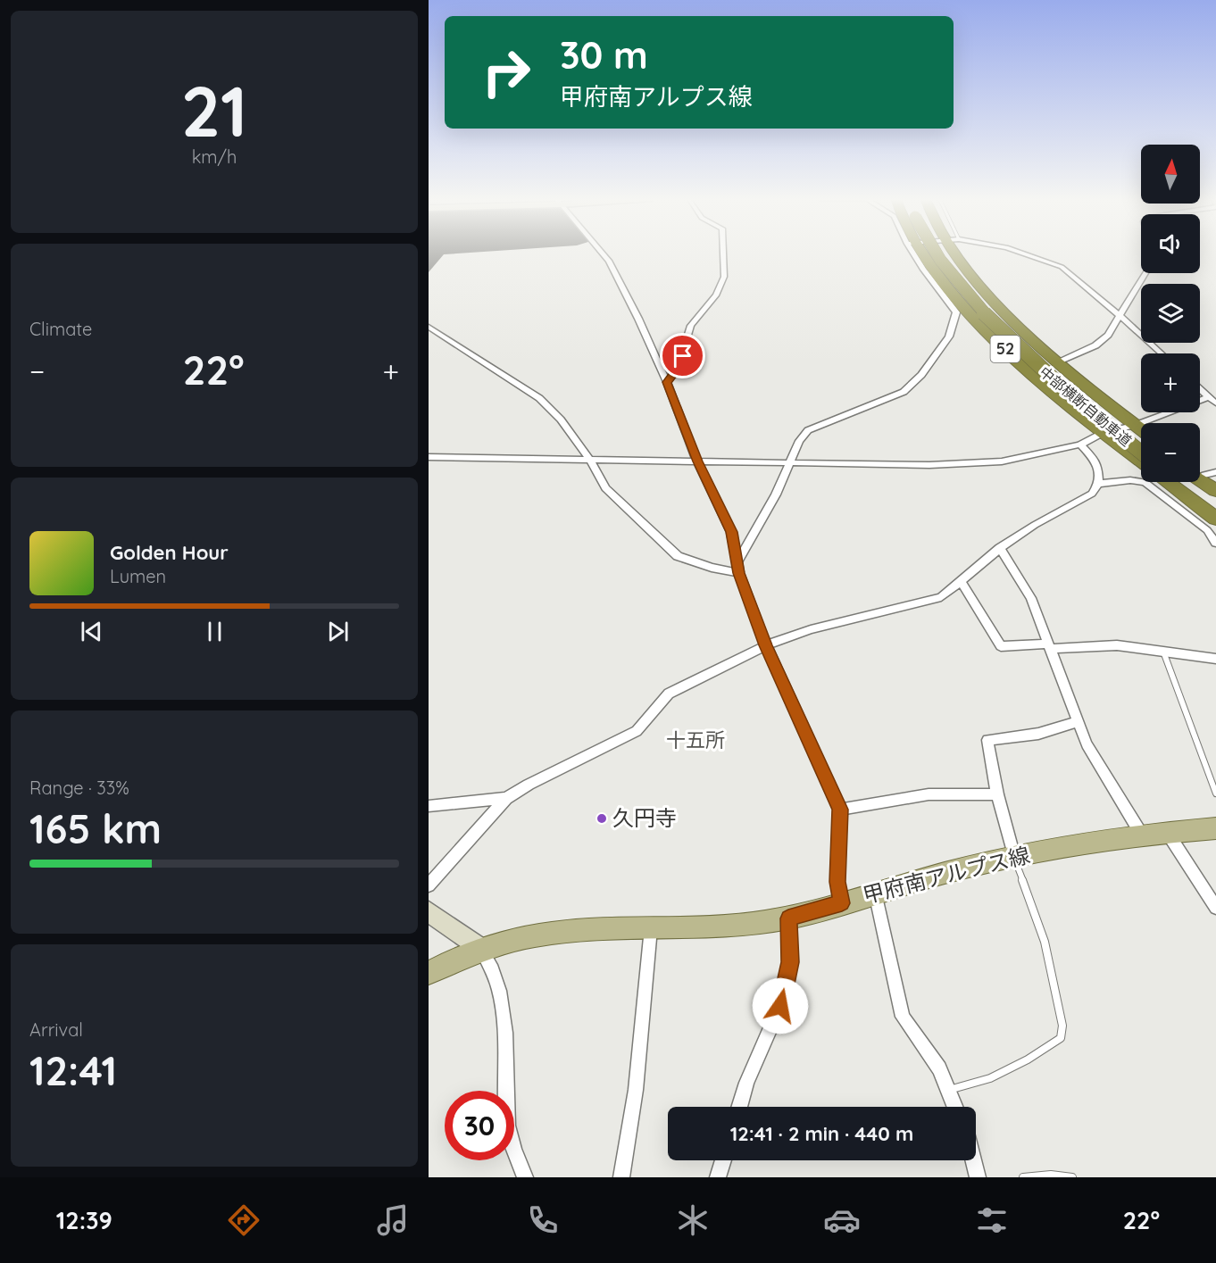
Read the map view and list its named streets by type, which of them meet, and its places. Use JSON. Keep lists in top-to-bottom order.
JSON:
{
  "streets": {
    "highway": ["52", "中部横断自動車道"],
    "main road": ["甲府南アルプス線"]
  },
  "districts": ["十五所"],
  "places": ["久円寺"],
  "north": "top",
  "page": {
    "tile": [
      ["21", "km/h"],
      "Climate",
      ["Range · 33%", "165 km"],
      ["Arrival", "12:41"]
    ],
    "turn": ["30 m", "甲府南アルプス線"],
    "map_buttons": ["+", "−"],
    "heat": ["−", "22°", "+"],
    "song": ["Golden Hour", "Lumen"],
    "limit": "30",
    "trip": "12:41 · 2 min · 440 m",
    "tabs": ["12:39", "22°"]
  }
}
